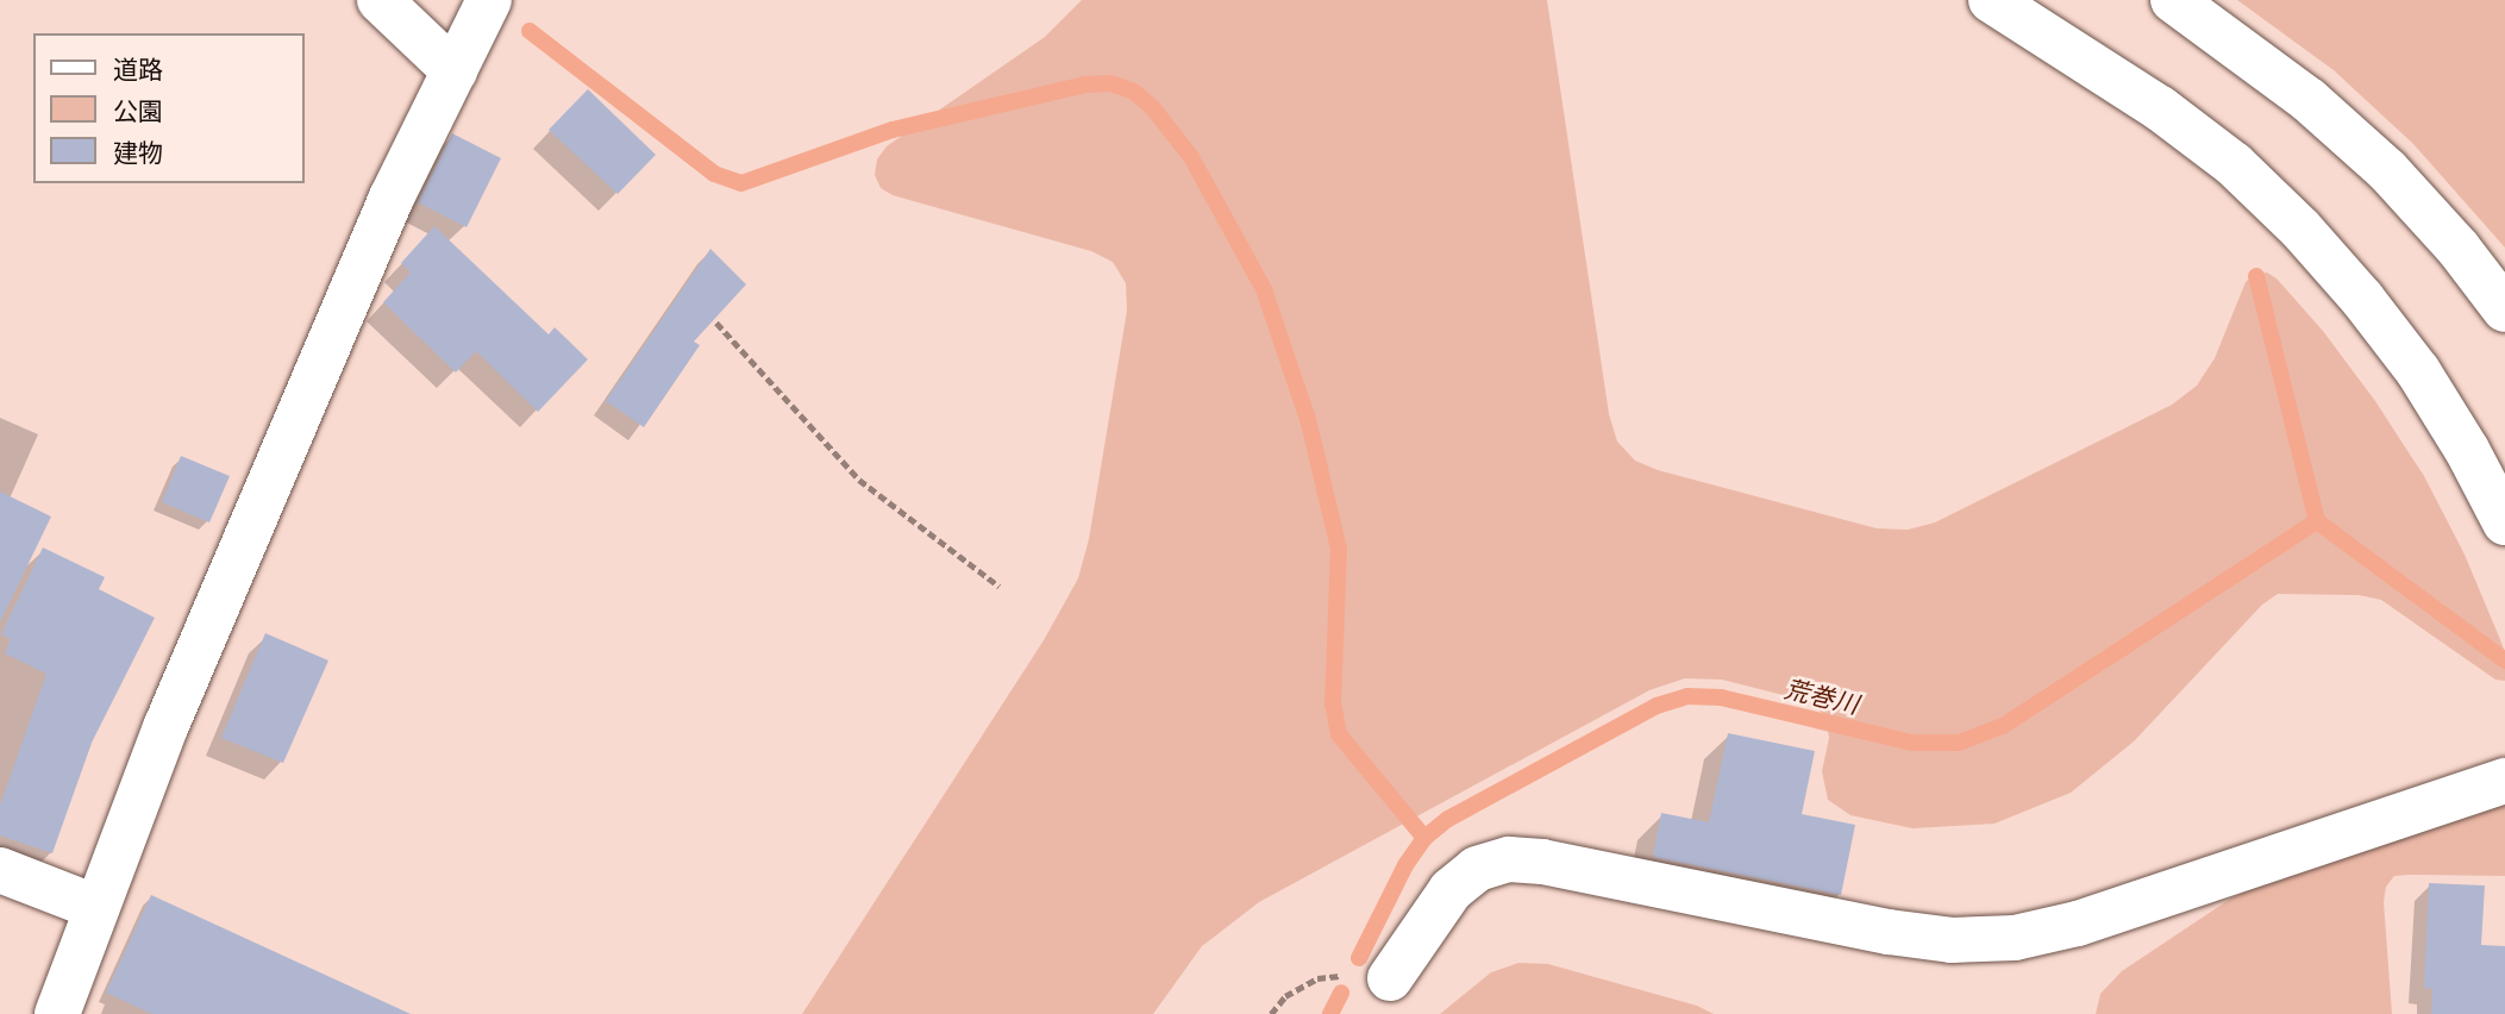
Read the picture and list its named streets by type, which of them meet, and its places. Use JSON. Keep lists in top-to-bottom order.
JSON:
{
  "water": ["荒巻川"],
  "legend": ["道路", "公園", "建物"]
}
